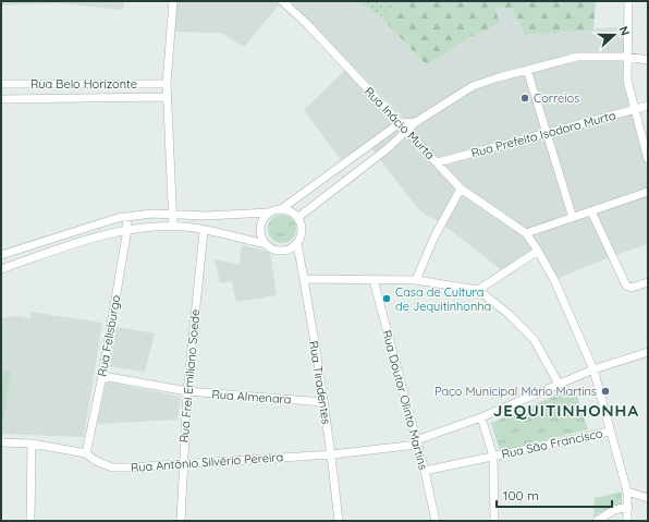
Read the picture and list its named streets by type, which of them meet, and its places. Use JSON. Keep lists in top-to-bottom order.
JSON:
{
  "streets": {
    "street": [
      "Rua Belo Horizonte",
      "Rua Inácio Murta",
      "Rua Prefeito Isodoro Murta",
      "Rua Felisburgo",
      "Rua Frei Emiliano Soede",
      "Rua Tiradentes",
      "Rua Almenara",
      "Rua Doutor Olinto Martins",
      "Rua São Francisco",
      "Rua Antônio Silvério Pereira"
    ]
  },
  "crossings": [
    ["Rua Inácio Murta", "Rua Prefeito Isodoro Murta"],
    ["Rua Felisburgo", "Rua Almenara"],
    ["Rua Felisburgo", "Rua Antônio Silvério Pereira"],
    ["Rua Frei Emiliano Soede", "Rua Almenara"],
    ["Rua Frei Emiliano Soede", "Rua Antônio Silvério Pereira"],
    ["Rua Tiradentes", "Rua Almenara"],
    ["Rua Tiradentes", "Rua Antônio Silvério Pereira"],
    ["Rua Doutor Olinto Martins", "Rua São Francisco"],
    ["Rua Doutor Olinto Martins", "Rua Antônio Silvério Pereira"]
  ],
  "districts": ["JEQUITINHONHA"],
  "places": ["Correios", "Casa de Cultura de Jequitinhonha", "Paço Municipal Mário Martins"],
  "scale_bar": "100 m",
  "north": "right"
}
